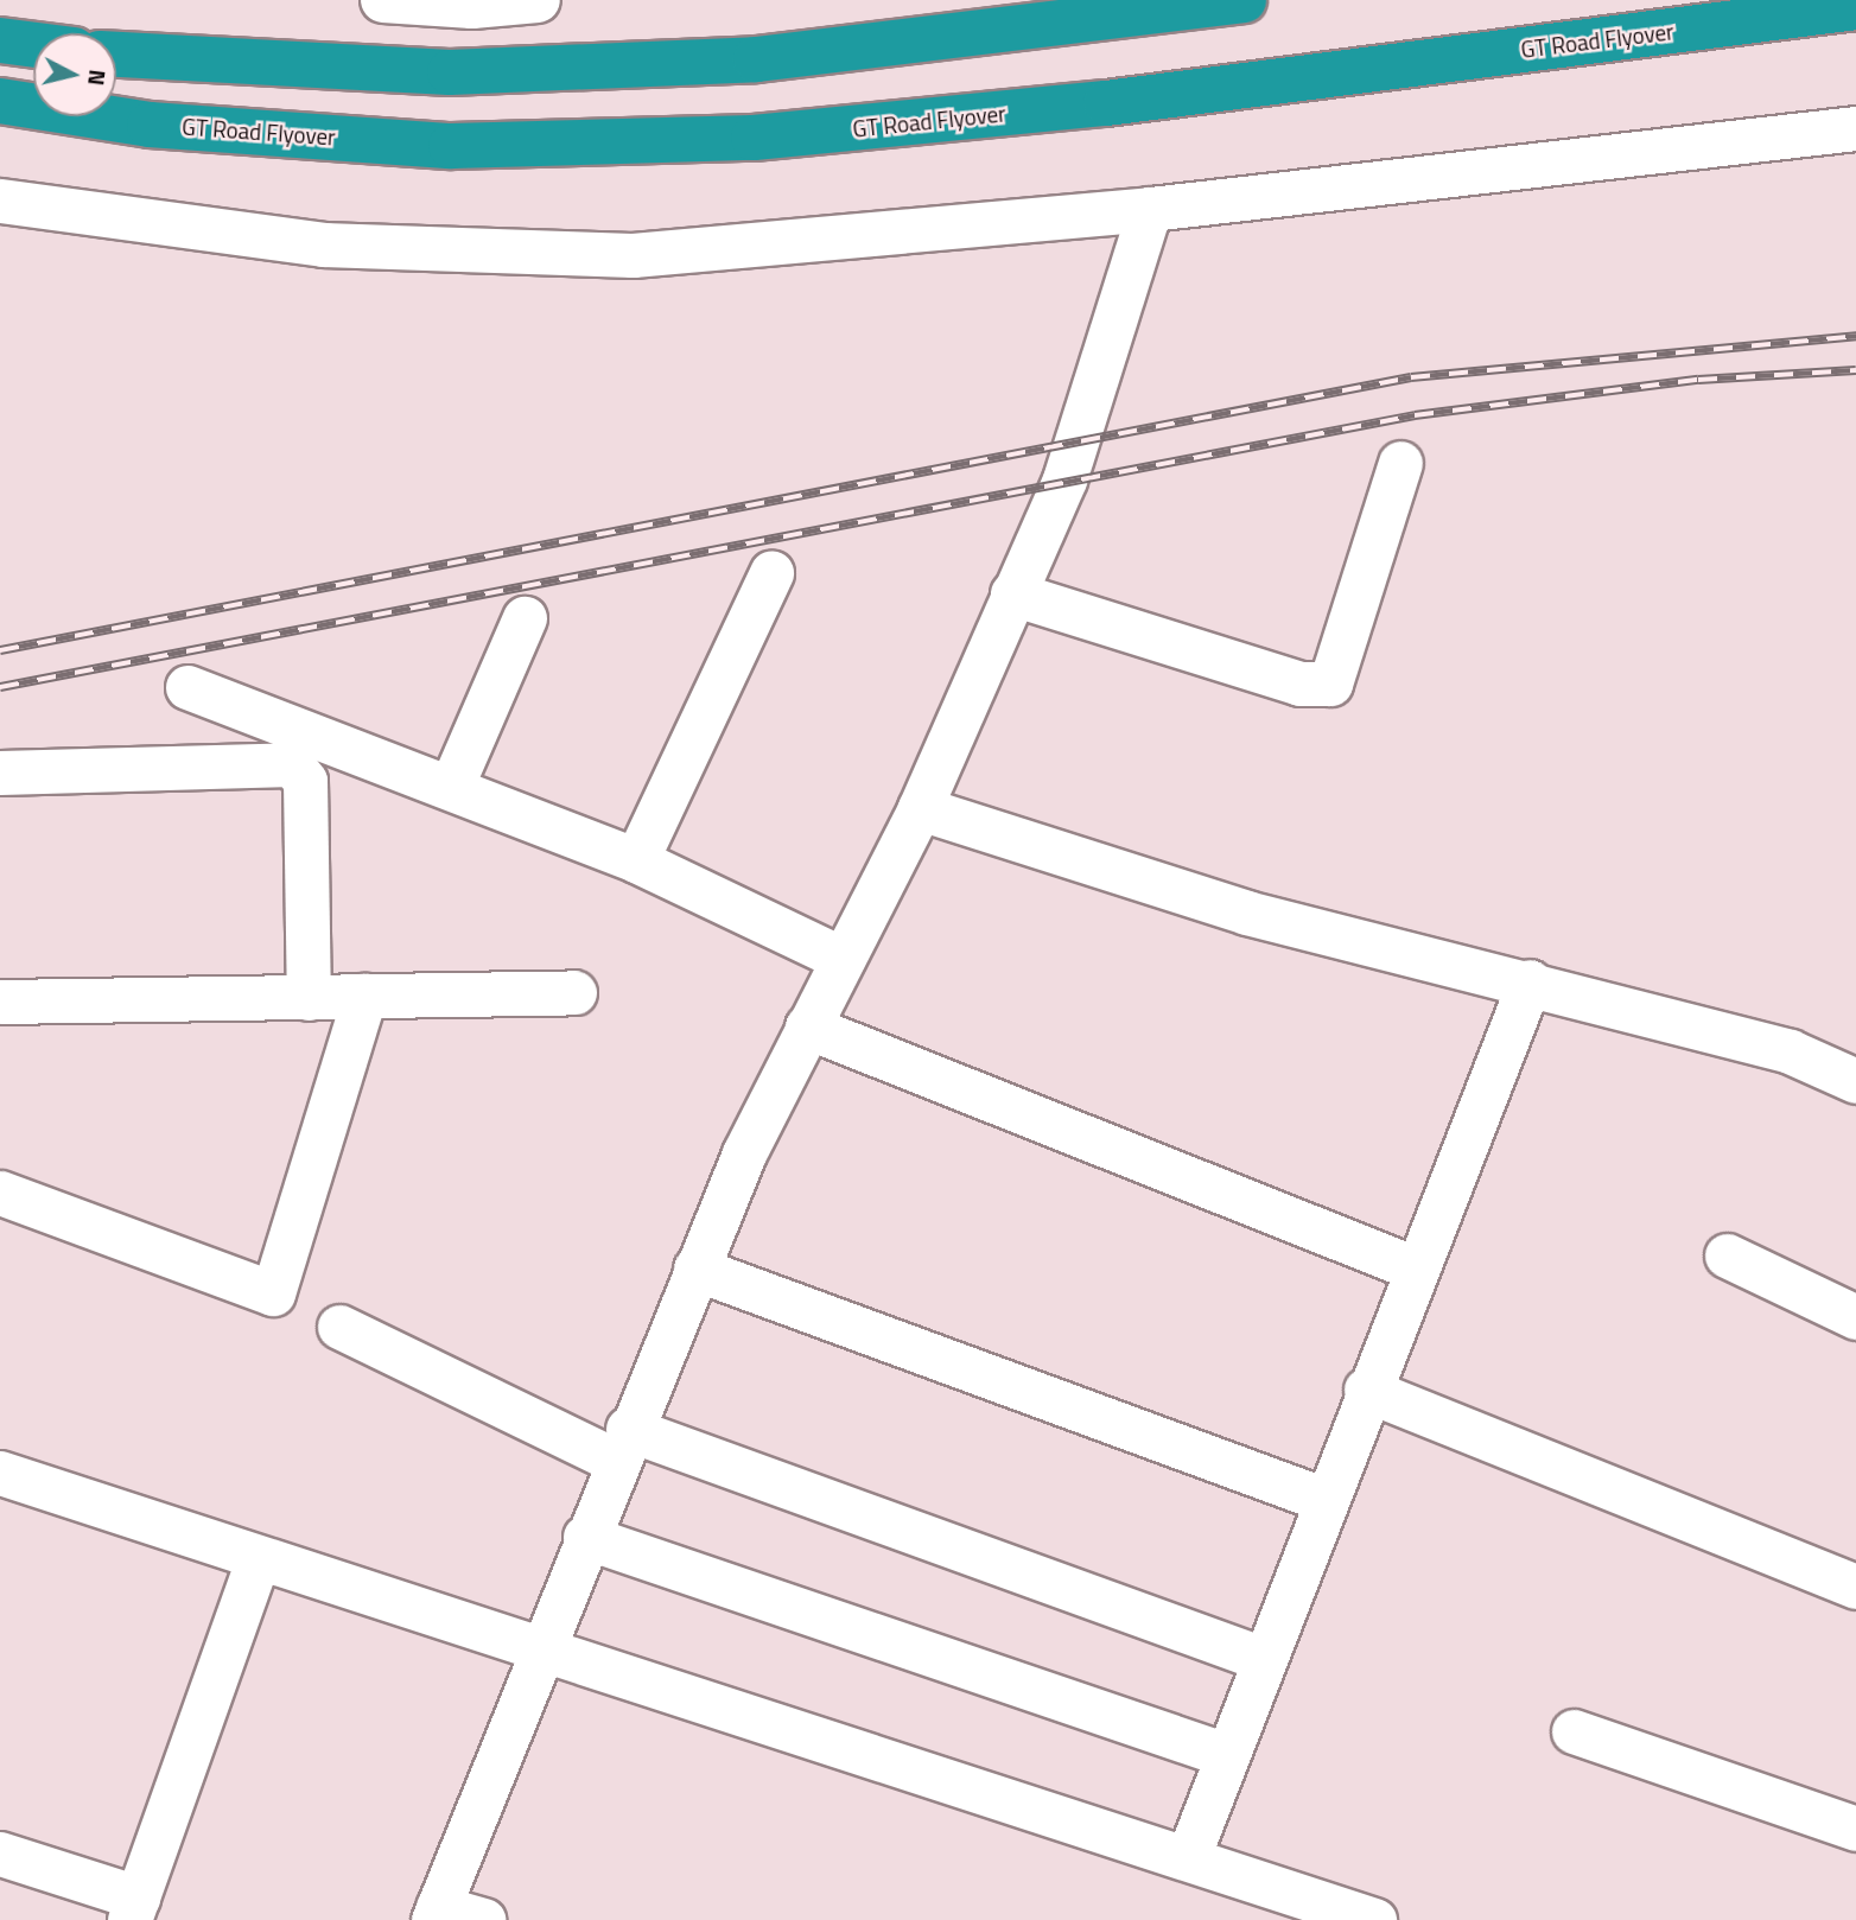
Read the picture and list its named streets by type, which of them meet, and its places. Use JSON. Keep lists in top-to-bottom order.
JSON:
{
  "streets": {
    "highway": ["GT Road Flyover"]
  },
  "north": "right"
}
